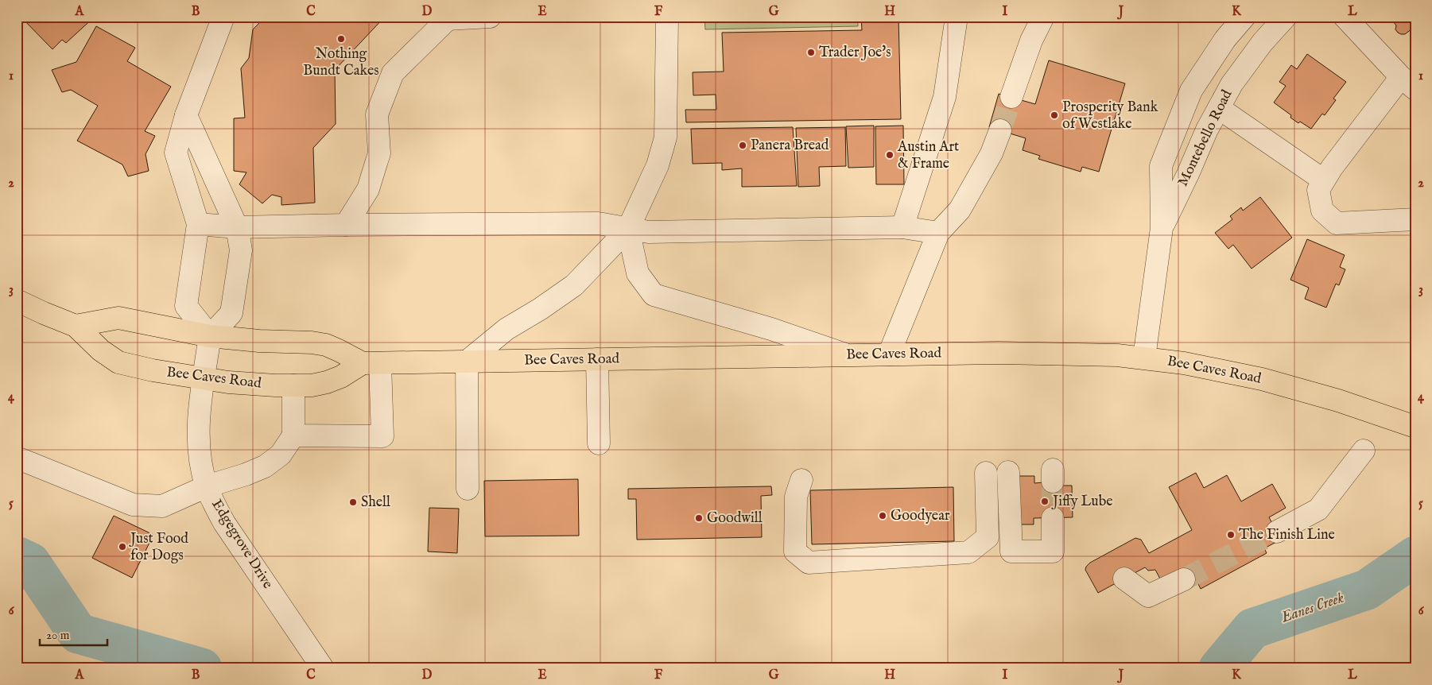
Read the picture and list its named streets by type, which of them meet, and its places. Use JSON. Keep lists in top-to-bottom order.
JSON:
{
  "streets": {
    "main road": ["Bee Caves Road"],
    "street": ["Montebello Road", "Edgegrove Drive"]
  },
  "crossings": [
    ["Montebello Road", "Bee Caves Road"],
    ["Bee Caves Road", "Edgegrove Drive"]
  ],
  "water": ["Eanes Creek"],
  "places": [
    "Nothing Bundt Cakes",
    "Trader Joe's",
    "Prosperity Bank of Westlake",
    "Panera Bread",
    "Austin Art & Frame",
    "Jiffy Lube",
    "Shell",
    "Goodyear",
    "Goodwill",
    "The Finish Line",
    "Just Food for Dogs"
  ],
  "scale_bar": "20 m",
  "grid": {
    "columns": [
      "A",
      "B",
      "C",
      "D",
      "E",
      "F",
      "G",
      "H",
      "I",
      "J",
      "K",
      "L"
    ],
    "rows": [
      "1",
      "2",
      "3",
      "4",
      "5",
      "6"
    ]
  }
}
